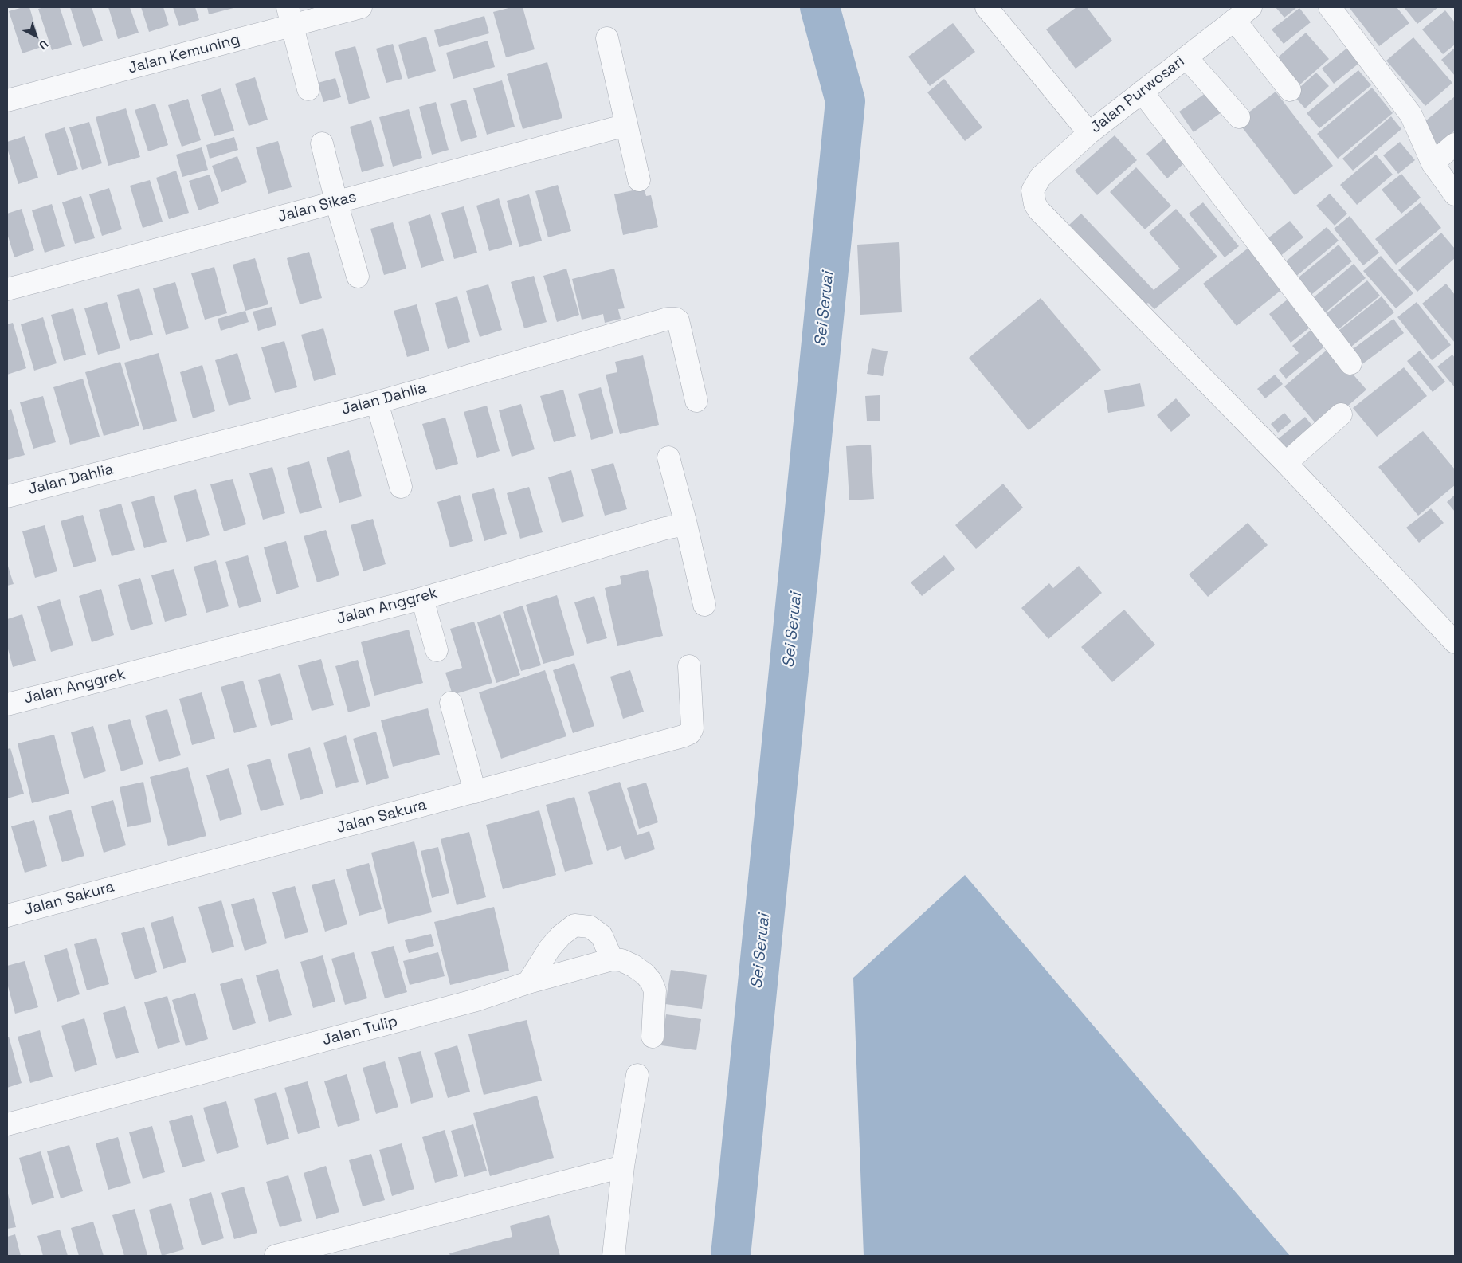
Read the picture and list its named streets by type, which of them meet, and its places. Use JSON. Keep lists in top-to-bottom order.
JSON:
{
  "streets": {
    "street": [
      "Jalan Kemuning",
      "Jalan Purwosari",
      "Jalan Sikas",
      "Jalan Dahlia",
      "Jalan Anggrek",
      "Jalan Sakura",
      "Jalan Tulip"
    ]
  },
  "water": ["Sei Seruai"],
  "north": "bottom right"
}
